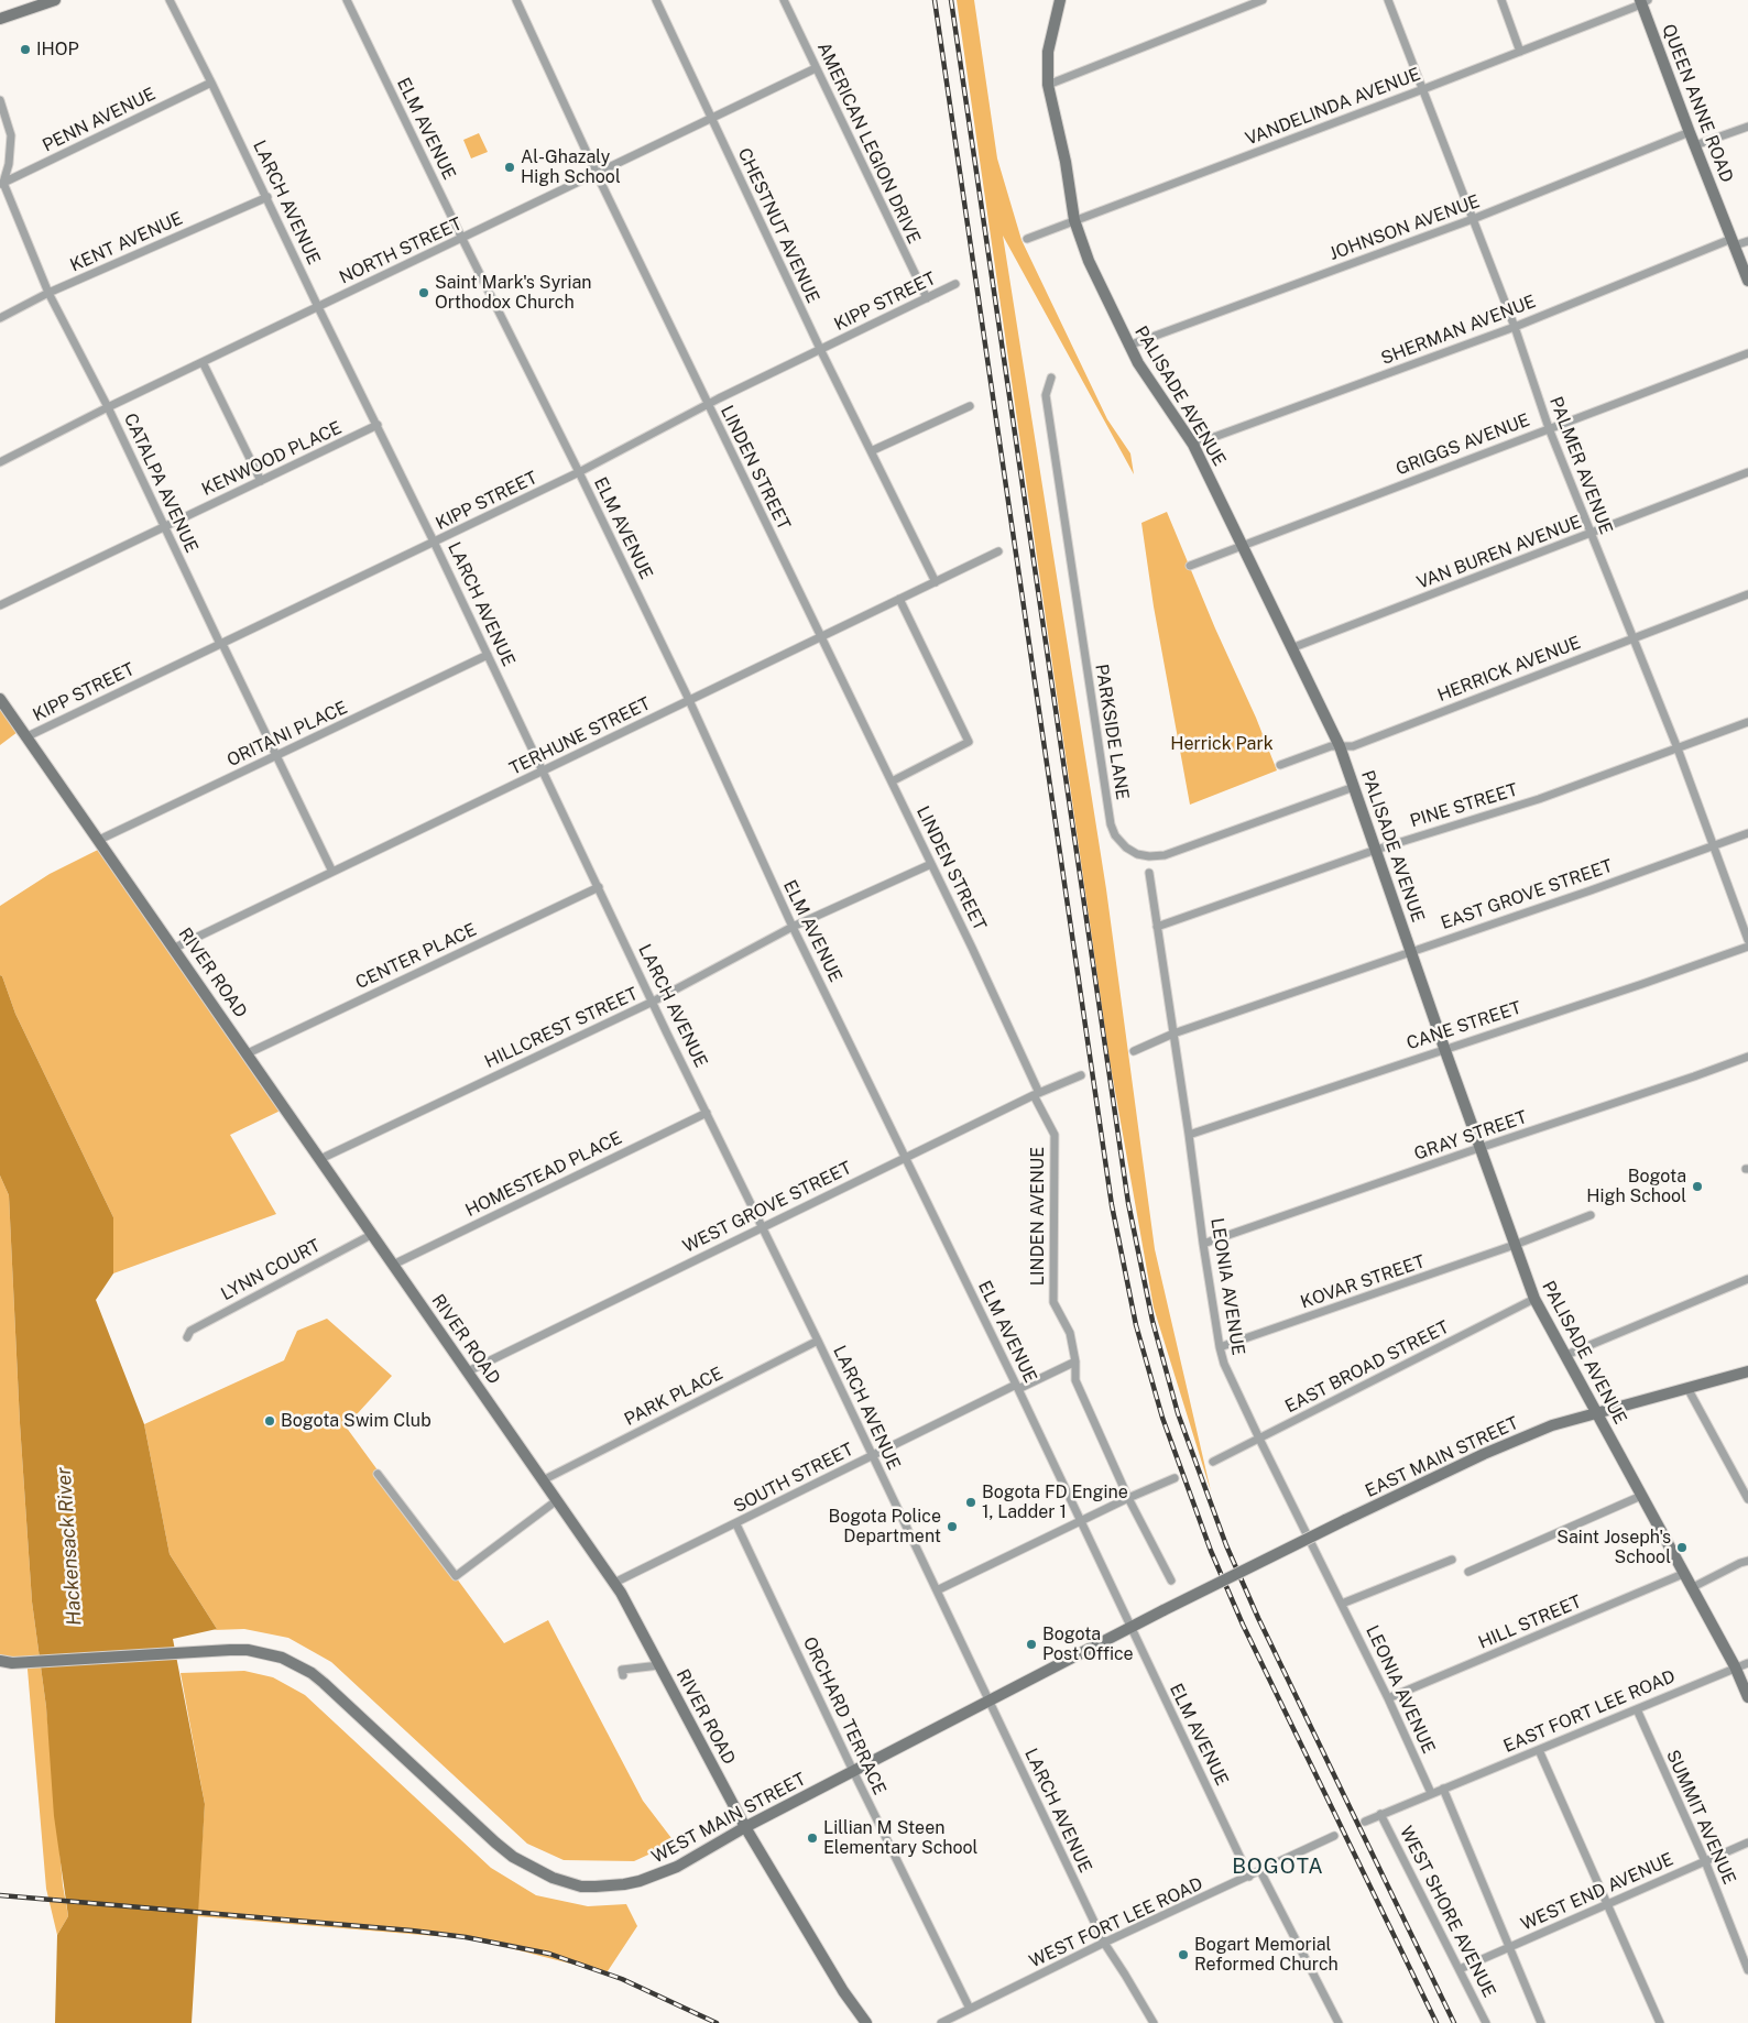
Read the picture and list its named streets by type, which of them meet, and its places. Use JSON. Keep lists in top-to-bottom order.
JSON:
{
  "streets": {
    "main road": [
      "QUEEN ANNE ROAD",
      "PALISADE AVENUE",
      "RIVER ROAD",
      "EAST MAIN STREET",
      "WEST MAIN STREET"
    ],
    "street": [
      "VANDELINDA AVENUE",
      "PENN AVENUE",
      "ELM AVENUE",
      "AMERICAN LEGION DRIVE",
      "LARCH AVENUE",
      "CHESTNUT AVENUE",
      "JOHNSON AVENUE",
      "KENT AVENUE",
      "NORTH STREET",
      "KIPP STREET",
      "SHERMAN AVENUE",
      "GRIGGS AVENUE",
      "KENWOOD PLACE",
      "PALMER AVENUE",
      "LINDEN STREET",
      "CATALPA AVENUE",
      "VAN BUREN AVENUE",
      "HERRICK AVENUE",
      "PARKSIDE LANE",
      "ORITANI PLACE",
      "TERHUNE STREET",
      "PINE STREET",
      "EAST GROVE STREET",
      "CENTER PLACE",
      "CANE STREET",
      "HILLCREST STREET",
      "GRAY STREET",
      "HOMESTEAD PLACE",
      "WEST GROVE STREET",
      "LINDEN AVENUE",
      "LYNN COURT",
      "KOVAR STREET",
      "LEONIA AVENUE",
      "EAST BROAD STREET",
      "PARK PLACE",
      "SOUTH STREET",
      "HILL STREET",
      "EAST FORT LEE ROAD",
      "ORCHARD TERRACE",
      "SUMMIT AVENUE",
      "WEST END AVENUE",
      "WEST SHORE AVENUE",
      "WEST FORT LEE ROAD"
    ]
  },
  "crossings": [
    ["QUEEN ANNE ROAD", "VANDELINDA AVENUE"],
    ["QUEEN ANNE ROAD", "JOHNSON AVENUE"],
    ["QUEEN ANNE ROAD", "SHERMAN AVENUE"],
    ["VANDELINDA AVENUE", "PALISADE AVENUE"],
    ["VANDELINDA AVENUE", "PALMER AVENUE"],
    ["PENN AVENUE", "LARCH AVENUE"],
    ["PENN AVENUE", "CATALPA AVENUE"],
    ["ELM AVENUE", "NORTH STREET"],
    ["ELM AVENUE", "KIPP STREET"],
    ["ELM AVENUE", "TERHUNE STREET"],
    ["ELM AVENUE", "HILLCREST STREET"],
    ["ELM AVENUE", "WEST GROVE STREET"],
    ["ELM AVENUE", "SOUTH STREET"],
    ["ELM AVENUE", "WEST MAIN STREET"],
    ["ELM AVENUE", "WEST FORT LEE ROAD"],
    ["AMERICAN LEGION DRIVE", "NORTH STREET"],
    ["AMERICAN LEGION DRIVE", "KIPP STREET"],
    ["LARCH AVENUE", "KENT AVENUE"],
    ["LARCH AVENUE", "NORTH STREET"],
    ["LARCH AVENUE", "KIPP STREET"],
    ["LARCH AVENUE", "KENWOOD PLACE"],
    ["LARCH AVENUE", "ORITANI PLACE"],
    ["LARCH AVENUE", "TERHUNE STREET"],
    ["LARCH AVENUE", "CENTER PLACE"],
    ["LARCH AVENUE", "HILLCREST STREET"],
    ["LARCH AVENUE", "HOMESTEAD PLACE"],
    ["LARCH AVENUE", "WEST GROVE STREET"],
    ["LARCH AVENUE", "PARK PLACE"],
    ["LARCH AVENUE", "SOUTH STREET"],
    ["LARCH AVENUE", "WEST MAIN STREET"],
    ["LARCH AVENUE", "WEST FORT LEE ROAD"],
    ["CHESTNUT AVENUE", "NORTH STREET"],
    ["CHESTNUT AVENUE", "KIPP STREET"],
    ["CHESTNUT AVENUE", "TERHUNE STREET"],
    ["JOHNSON AVENUE", "PALISADE AVENUE"],
    ["JOHNSON AVENUE", "PALMER AVENUE"],
    ["KENT AVENUE", "CATALPA AVENUE"],
    ["NORTH STREET", "LINDEN STREET"],
    ["NORTH STREET", "CATALPA AVENUE"],
    ["KIPP STREET", "LINDEN STREET"],
    ["KIPP STREET", "CATALPA AVENUE"],
    ["KIPP STREET", "RIVER ROAD"],
    ["SHERMAN AVENUE", "PALISADE AVENUE"],
    ["SHERMAN AVENUE", "PALMER AVENUE"],
    ["PALISADE AVENUE", "GRIGGS AVENUE"],
    ["PALISADE AVENUE", "VAN BUREN AVENUE"],
    ["PALISADE AVENUE", "HERRICK AVENUE"],
    ["PALISADE AVENUE", "PARKSIDE LANE"],
    ["PALISADE AVENUE", "PINE STREET"],
    ["PALISADE AVENUE", "EAST GROVE STREET"],
    ["PALISADE AVENUE", "CANE STREET"],
    ["PALISADE AVENUE", "GRAY STREET"],
    ["PALISADE AVENUE", "KOVAR STREET"],
    ["PALISADE AVENUE", "EAST BROAD STREET"],
    ["PALISADE AVENUE", "EAST MAIN STREET"],
    ["PALISADE AVENUE", "HILL STREET"],
    ["PALISADE AVENUE", "EAST FORT LEE ROAD"],
    ["GRIGGS AVENUE", "PALMER AVENUE"],
    ["KENWOOD PLACE", "CATALPA AVENUE"],
    ["PALMER AVENUE", "VAN BUREN AVENUE"],
    ["PALMER AVENUE", "HERRICK AVENUE"],
    ["PALMER AVENUE", "PINE STREET"],
    ["PALMER AVENUE", "EAST GROVE STREET"],
    ["LINDEN STREET", "TERHUNE STREET"],
    ["LINDEN STREET", "HILLCREST STREET"],
    ["LINDEN STREET", "LINDEN AVENUE"],
    ["CATALPA AVENUE", "ORITANI PLACE"],
    ["CATALPA AVENUE", "TERHUNE STREET"],
    ["ORITANI PLACE", "RIVER ROAD"],
    ["TERHUNE STREET", "RIVER ROAD"],
    ["PINE STREET", "LEONIA AVENUE"],
    ["EAST GROVE STREET", "LEONIA AVENUE"],
    ["CENTER PLACE", "RIVER ROAD"],
    ["RIVER ROAD", "HILLCREST STREET"],
    ["RIVER ROAD", "HOMESTEAD PLACE"],
    ["RIVER ROAD", "WEST GROVE STREET"],
    ["RIVER ROAD", "LYNN COURT"],
    ["RIVER ROAD", "PARK PLACE"],
    ["RIVER ROAD", "SOUTH STREET"],
    ["RIVER ROAD", "WEST MAIN STREET"],
    ["CANE STREET", "LEONIA AVENUE"],
    ["GRAY STREET", "LEONIA AVENUE"],
    ["WEST GROVE STREET", "LINDEN AVENUE"],
    ["LINDEN AVENUE", "SOUTH STREET"],
    ["KOVAR STREET", "LEONIA AVENUE"],
    ["LEONIA AVENUE", "EAST BROAD STREET"],
    ["LEONIA AVENUE", "HILL STREET"],
    ["LEONIA AVENUE", "EAST FORT LEE ROAD"],
    ["EAST MAIN STREET", "WEST MAIN STREET"],
    ["SOUTH STREET", "ORCHARD TERRACE"],
    ["EAST FORT LEE ROAD", "SUMMIT AVENUE"],
    ["ORCHARD TERRACE", "WEST MAIN STREET"],
    ["ORCHARD TERRACE", "WEST FORT LEE ROAD"],
    ["SUMMIT AVENUE", "WEST END AVENUE"],
    ["WEST END AVENUE", "WEST SHORE AVENUE"]
  ],
  "districts": ["BOGOTA"],
  "water": ["Hackensack River"],
  "parks": ["Herrick Park"],
  "places": [
    "IHOP",
    "Al-Ghazaly High School",
    "Saint Mark's Syrian Orthodox Church",
    "Bogota High School",
    "Bogota Swim Club",
    "Bogota FD Engine 1, Ladder 1",
    "Bogota Police Department",
    "Saint Joseph's School",
    "Bogota Post Office",
    "Lillian M Steen Elementary School",
    "Bogart Memorial Reformed Church"
  ]
}
